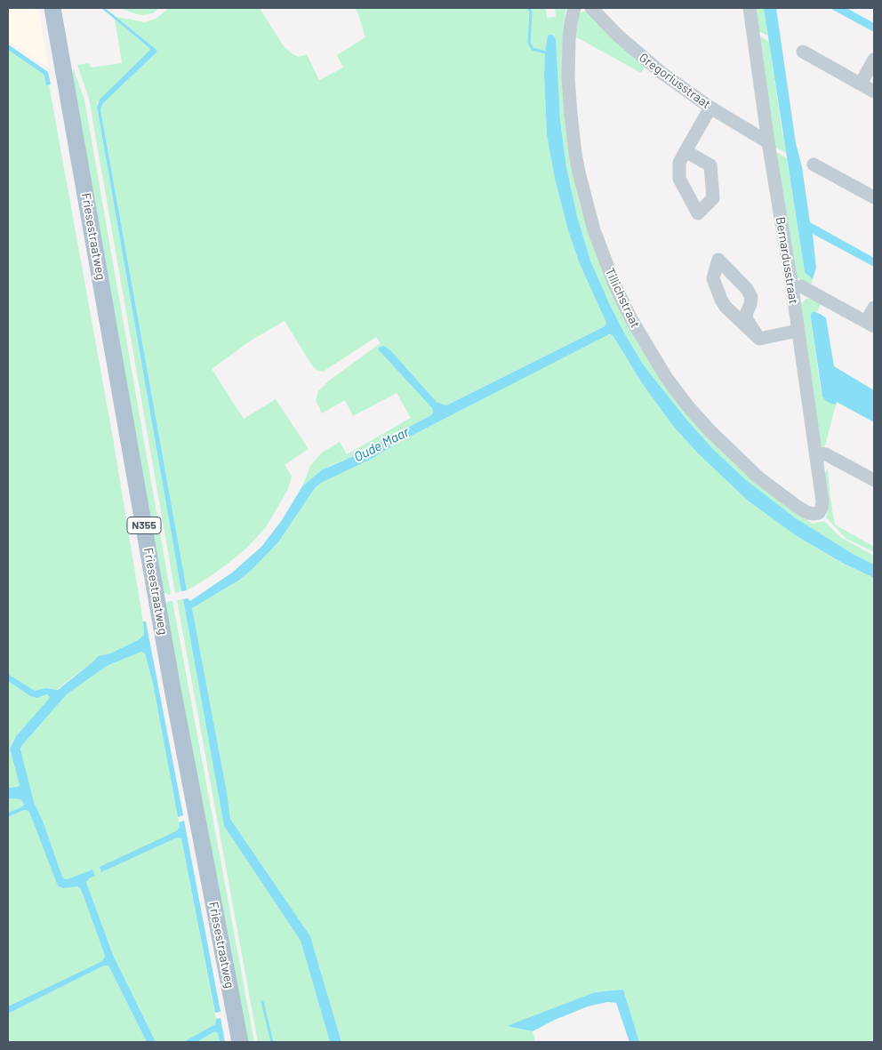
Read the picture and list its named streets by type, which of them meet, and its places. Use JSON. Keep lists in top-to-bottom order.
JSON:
{
  "streets": {
    "main road": ["Friesestraatweg", "N355"],
    "street": ["Gregoriusstraat", "Bernardusstraat", "Tillichstraat"]
  },
  "crossings": [
    ["Gregoriusstraat", "Bernardusstraat"],
    ["Bernardusstraat", "Tillichstraat"]
  ],
  "water": ["Oude Maar"]
}
